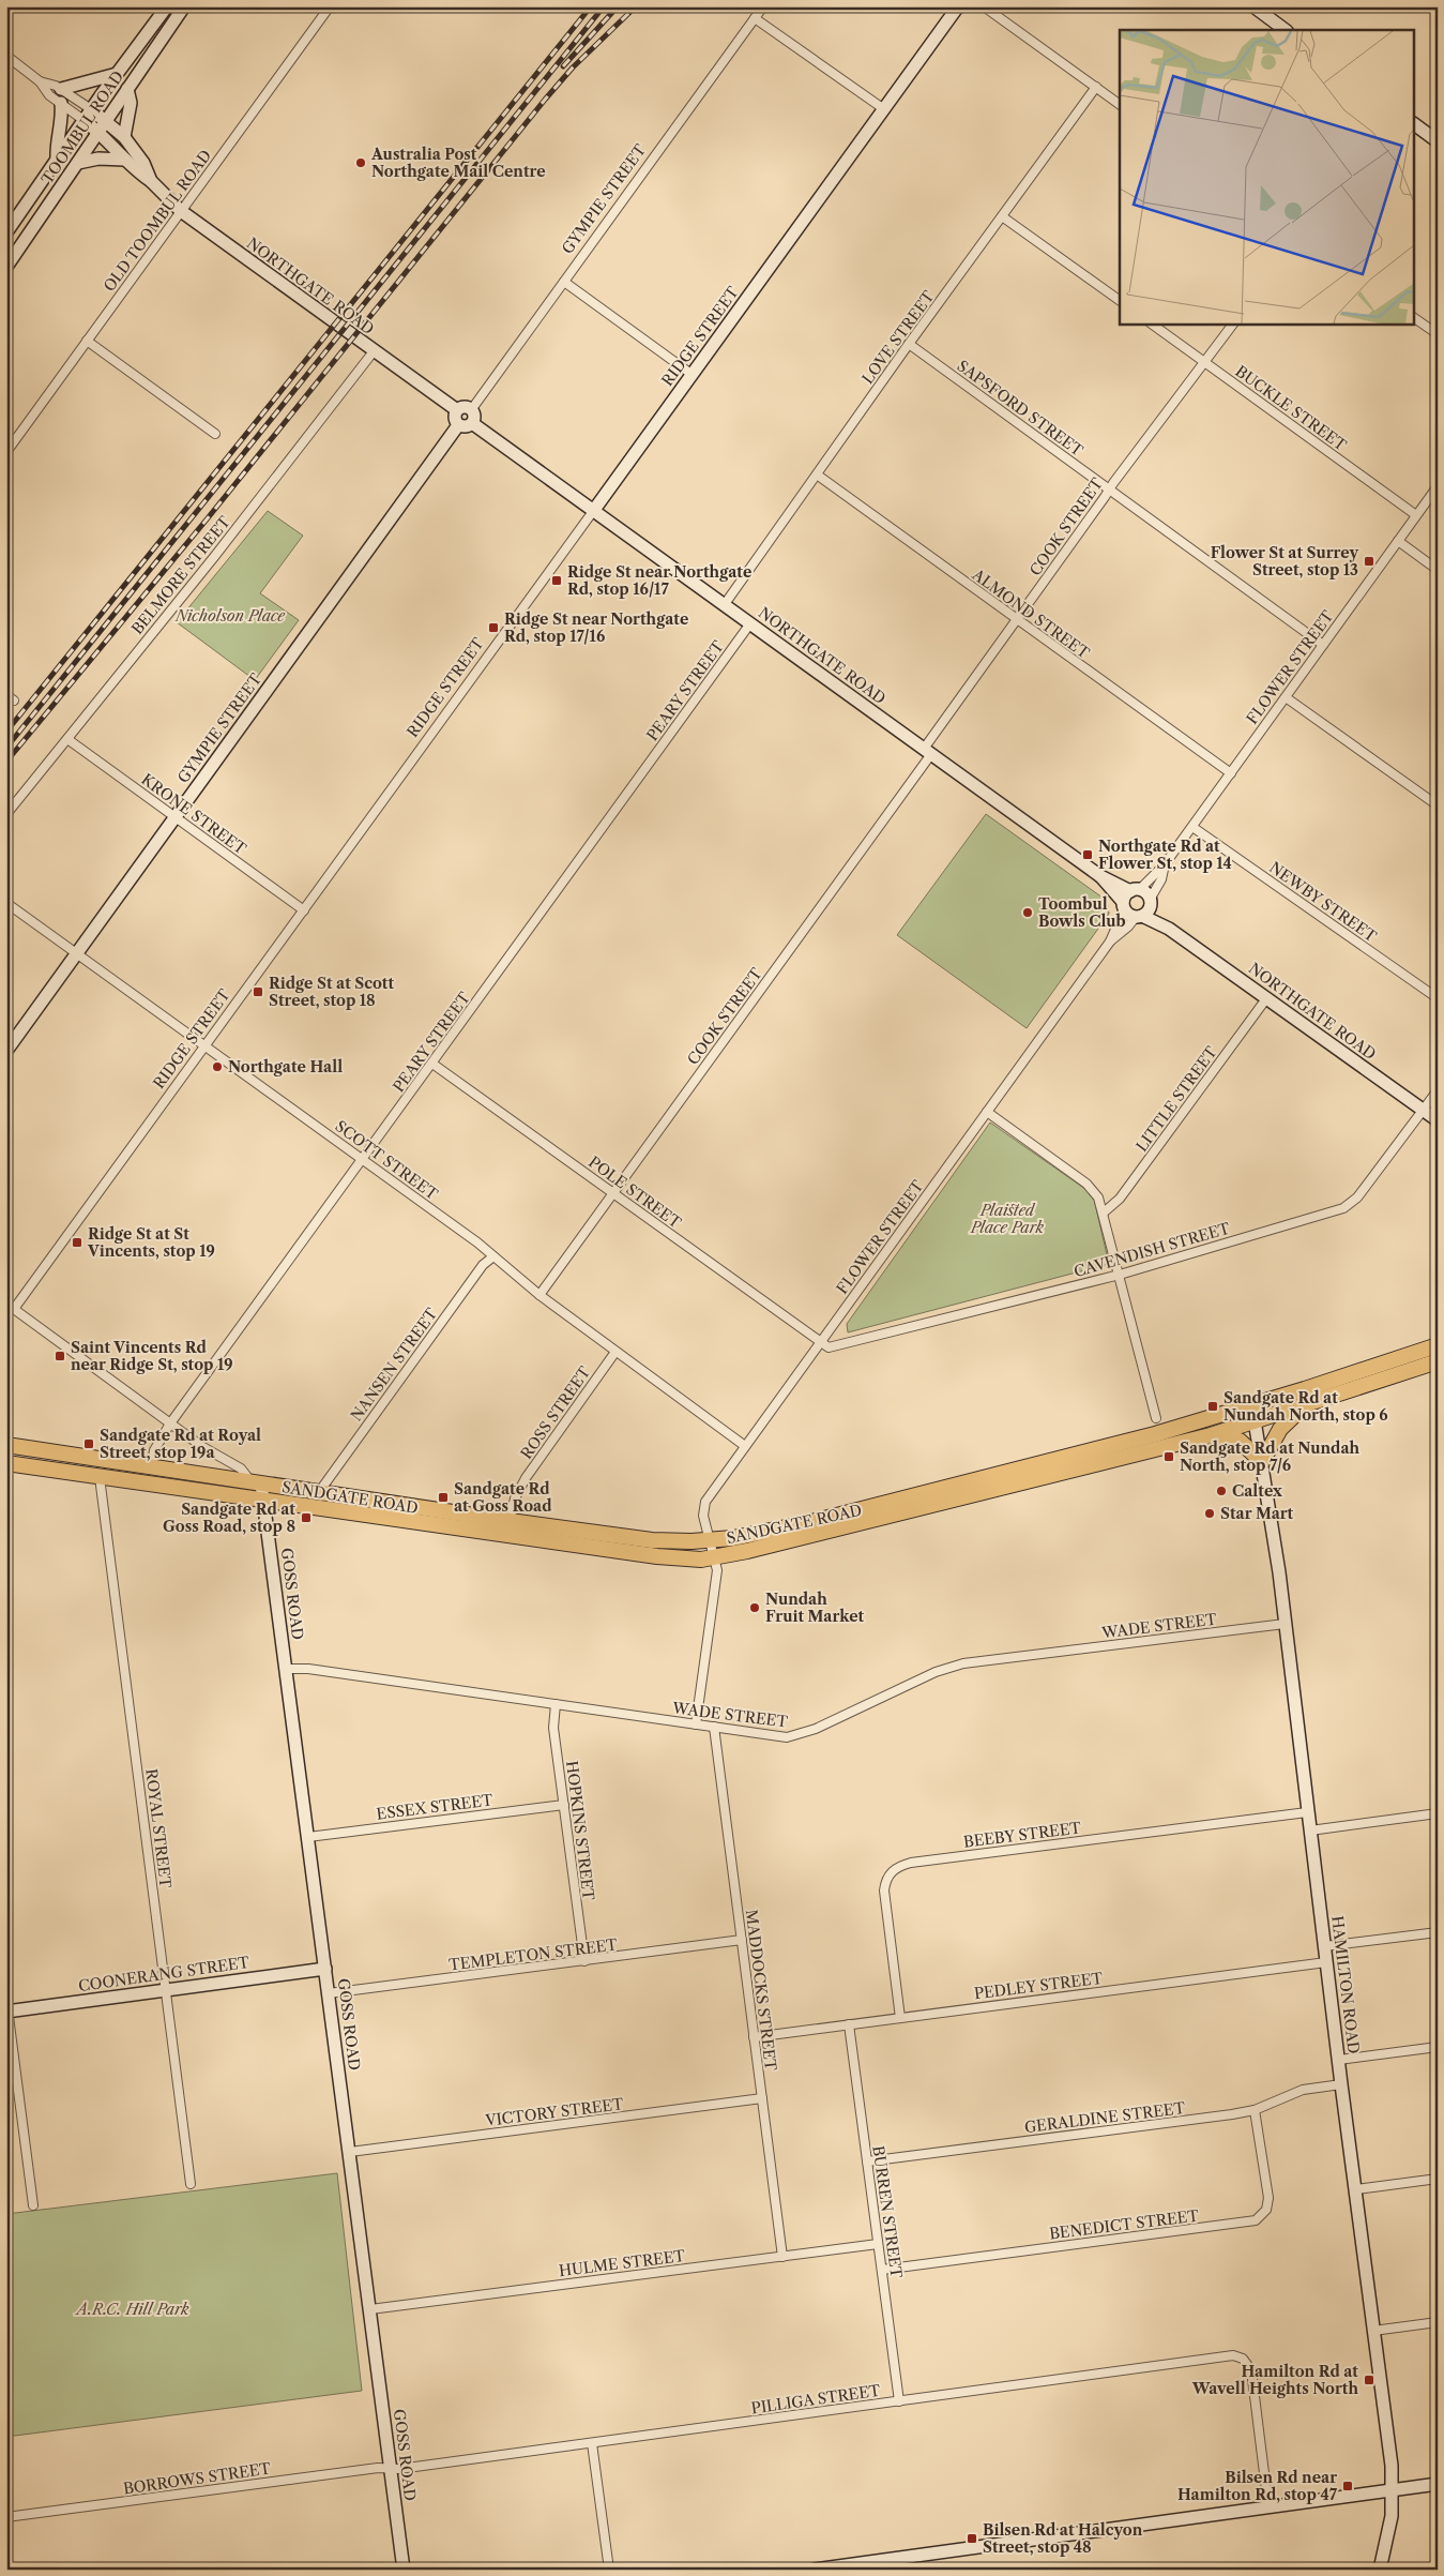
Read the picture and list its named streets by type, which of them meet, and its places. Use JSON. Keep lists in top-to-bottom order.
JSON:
{
  "streets": {
    "highway": ["SANDGATE ROAD"],
    "street": [
      "TOOMBUL ROAD",
      "GYMPIE STREET",
      "OLD TOOMBUL ROAD",
      "NORTHGATE ROAD",
      "RIDGE STREET",
      "LOVE STREET",
      "SAPSFORD STREET",
      "BUCKLE STREET",
      "COOK STREET",
      "BELMORE STREET",
      "ALMOND STREET",
      "FLOWER STREET",
      "PEARY STREET",
      "KRONE STREET",
      "NEWBY STREET",
      "LITTLE STREET",
      "SCOTT STREET",
      "POLE STREET",
      "CAVENDISH STREET",
      "NANSEN STREET",
      "ROSS STREET",
      "GOSS ROAD",
      "WADE STREET",
      "ESSEX STREET",
      "ROYAL STREET",
      "HOPKINS STREET",
      "BEEBY STREET",
      "TEMPLETON STREET",
      "COONERANG STREET",
      "HAMILTON ROAD",
      "PEDLEY STREET",
      "MADDOCKS STREET",
      "VICTORY STREET",
      "GERALDINE STREET",
      "BURREN STREET",
      "BENEDICT STREET",
      "HULME STREET",
      "PILLIGA STREET",
      "BORROWS STREET"
    ]
  },
  "crossings": [
    ["TOOMBUL ROAD", "NORTHGATE ROAD"],
    ["GYMPIE STREET", "NORTHGATE ROAD"],
    ["GYMPIE STREET", "KRONE STREET"],
    ["GYMPIE STREET", "SCOTT STREET"],
    ["OLD TOOMBUL ROAD", "NORTHGATE ROAD"],
    ["NORTHGATE ROAD", "RIDGE STREET"],
    ["NORTHGATE ROAD", "LOVE STREET"],
    ["NORTHGATE ROAD", "COOK STREET"],
    ["NORTHGATE ROAD", "BELMORE STREET"],
    ["NORTHGATE ROAD", "FLOWER STREET"],
    ["NORTHGATE ROAD", "PEARY STREET"],
    ["NORTHGATE ROAD", "LITTLE STREET"],
    ["NORTHGATE ROAD", "CAVENDISH STREET"],
    ["RIDGE STREET", "KRONE STREET"],
    ["RIDGE STREET", "SCOTT STREET"],
    ["LOVE STREET", "SAPSFORD STREET"],
    ["LOVE STREET", "ALMOND STREET"],
    ["SAPSFORD STREET", "COOK STREET"],
    ["SAPSFORD STREET", "FLOWER STREET"],
    ["BUCKLE STREET", "COOK STREET"],
    ["BUCKLE STREET", "FLOWER STREET"],
    ["COOK STREET", "ALMOND STREET"],
    ["COOK STREET", "SCOTT STREET"],
    ["COOK STREET", "POLE STREET"],
    ["BELMORE STREET", "KRONE STREET"],
    ["ALMOND STREET", "FLOWER STREET"],
    ["FLOWER STREET", "NEWBY STREET"],
    ["FLOWER STREET", "SCOTT STREET"],
    ["FLOWER STREET", "POLE STREET"],
    ["FLOWER STREET", "CAVENDISH STREET"],
    ["FLOWER STREET", "SANDGATE ROAD"],
    ["PEARY STREET", "SCOTT STREET"],
    ["PEARY STREET", "POLE STREET"],
    ["PEARY STREET", "SANDGATE ROAD"],
    ["SCOTT STREET", "NANSEN STREET"],
    ["SCOTT STREET", "ROSS STREET"],
    ["POLE STREET", "CAVENDISH STREET"],
    ["NANSEN STREET", "SANDGATE ROAD"],
    ["ROSS STREET", "SANDGATE ROAD"],
    ["SANDGATE ROAD", "GOSS ROAD"],
    ["SANDGATE ROAD", "ROYAL STREET"],
    ["SANDGATE ROAD", "HAMILTON ROAD"],
    ["GOSS ROAD", "WADE STREET"],
    ["GOSS ROAD", "ESSEX STREET"],
    ["GOSS ROAD", "TEMPLETON STREET"],
    ["GOSS ROAD", "COONERANG STREET"],
    ["GOSS ROAD", "VICTORY STREET"],
    ["GOSS ROAD", "HULME STREET"],
    ["GOSS ROAD", "PILLIGA STREET"],
    ["GOSS ROAD", "BORROWS STREET"],
    ["WADE STREET", "HOPKINS STREET"],
    ["WADE STREET", "HAMILTON ROAD"],
    ["WADE STREET", "MADDOCKS STREET"],
    ["ESSEX STREET", "HOPKINS STREET"],
    ["ROYAL STREET", "COONERANG STREET"],
    ["HOPKINS STREET", "TEMPLETON STREET"],
    ["BEEBY STREET", "HAMILTON ROAD"],
    ["BEEBY STREET", "PEDLEY STREET"],
    ["TEMPLETON STREET", "MADDOCKS STREET"],
    ["HAMILTON ROAD", "PEDLEY STREET"],
    ["HAMILTON ROAD", "GERALDINE STREET"],
    ["PEDLEY STREET", "MADDOCKS STREET"],
    ["PEDLEY STREET", "BURREN STREET"],
    ["MADDOCKS STREET", "VICTORY STREET"],
    ["MADDOCKS STREET", "HULME STREET"],
    ["GERALDINE STREET", "BURREN STREET"],
    ["GERALDINE STREET", "BENEDICT STREET"],
    ["BURREN STREET", "BENEDICT STREET"],
    ["BURREN STREET", "HULME STREET"],
    ["BURREN STREET", "PILLIGA STREET"],
    ["PILLIGA STREET", "BORROWS STREET"]
  ],
  "parks": ["Nicholson Place", "Plaisted Place Park", "A.R.C. Hill Park"],
  "places": {
    "other": [
      "Australia Post Northgate Mail Centre",
      "Toombul Bowls Club",
      "Northgate Hall",
      "Caltex",
      "Star Mart",
      "Nundah Fruit Market"
    ],
    "transit": [
      "Flower St at Surrey Street, stop 13",
      "Ridge St near Northgate Rd, stop 16/17",
      "Ridge St near Northgate Rd, stop 17/16",
      "Northgate Rd at Flower St, stop 14",
      "Ridge St at Scott Street, stop 18",
      "Ridge St at St Vincents, stop 19",
      "Saint Vincents Rd near Ridge St, stop 19",
      "Sandgate Rd at Nundah North, stop 6",
      "Sandgate Rd at Royal Street, stop 19a",
      "Sandgate Rd at Nundah North, stop 7/6",
      "Sandgate Rd at Goss Road",
      "Sandgate Rd at Goss Road, stop 8",
      "Hamilton Rd at Wavell Heights North",
      "Bilsen Rd near Hamilton Rd, stop 47",
      "Bilsen Rd at Halcyon Street, stop 48"
    ]
  }
}
